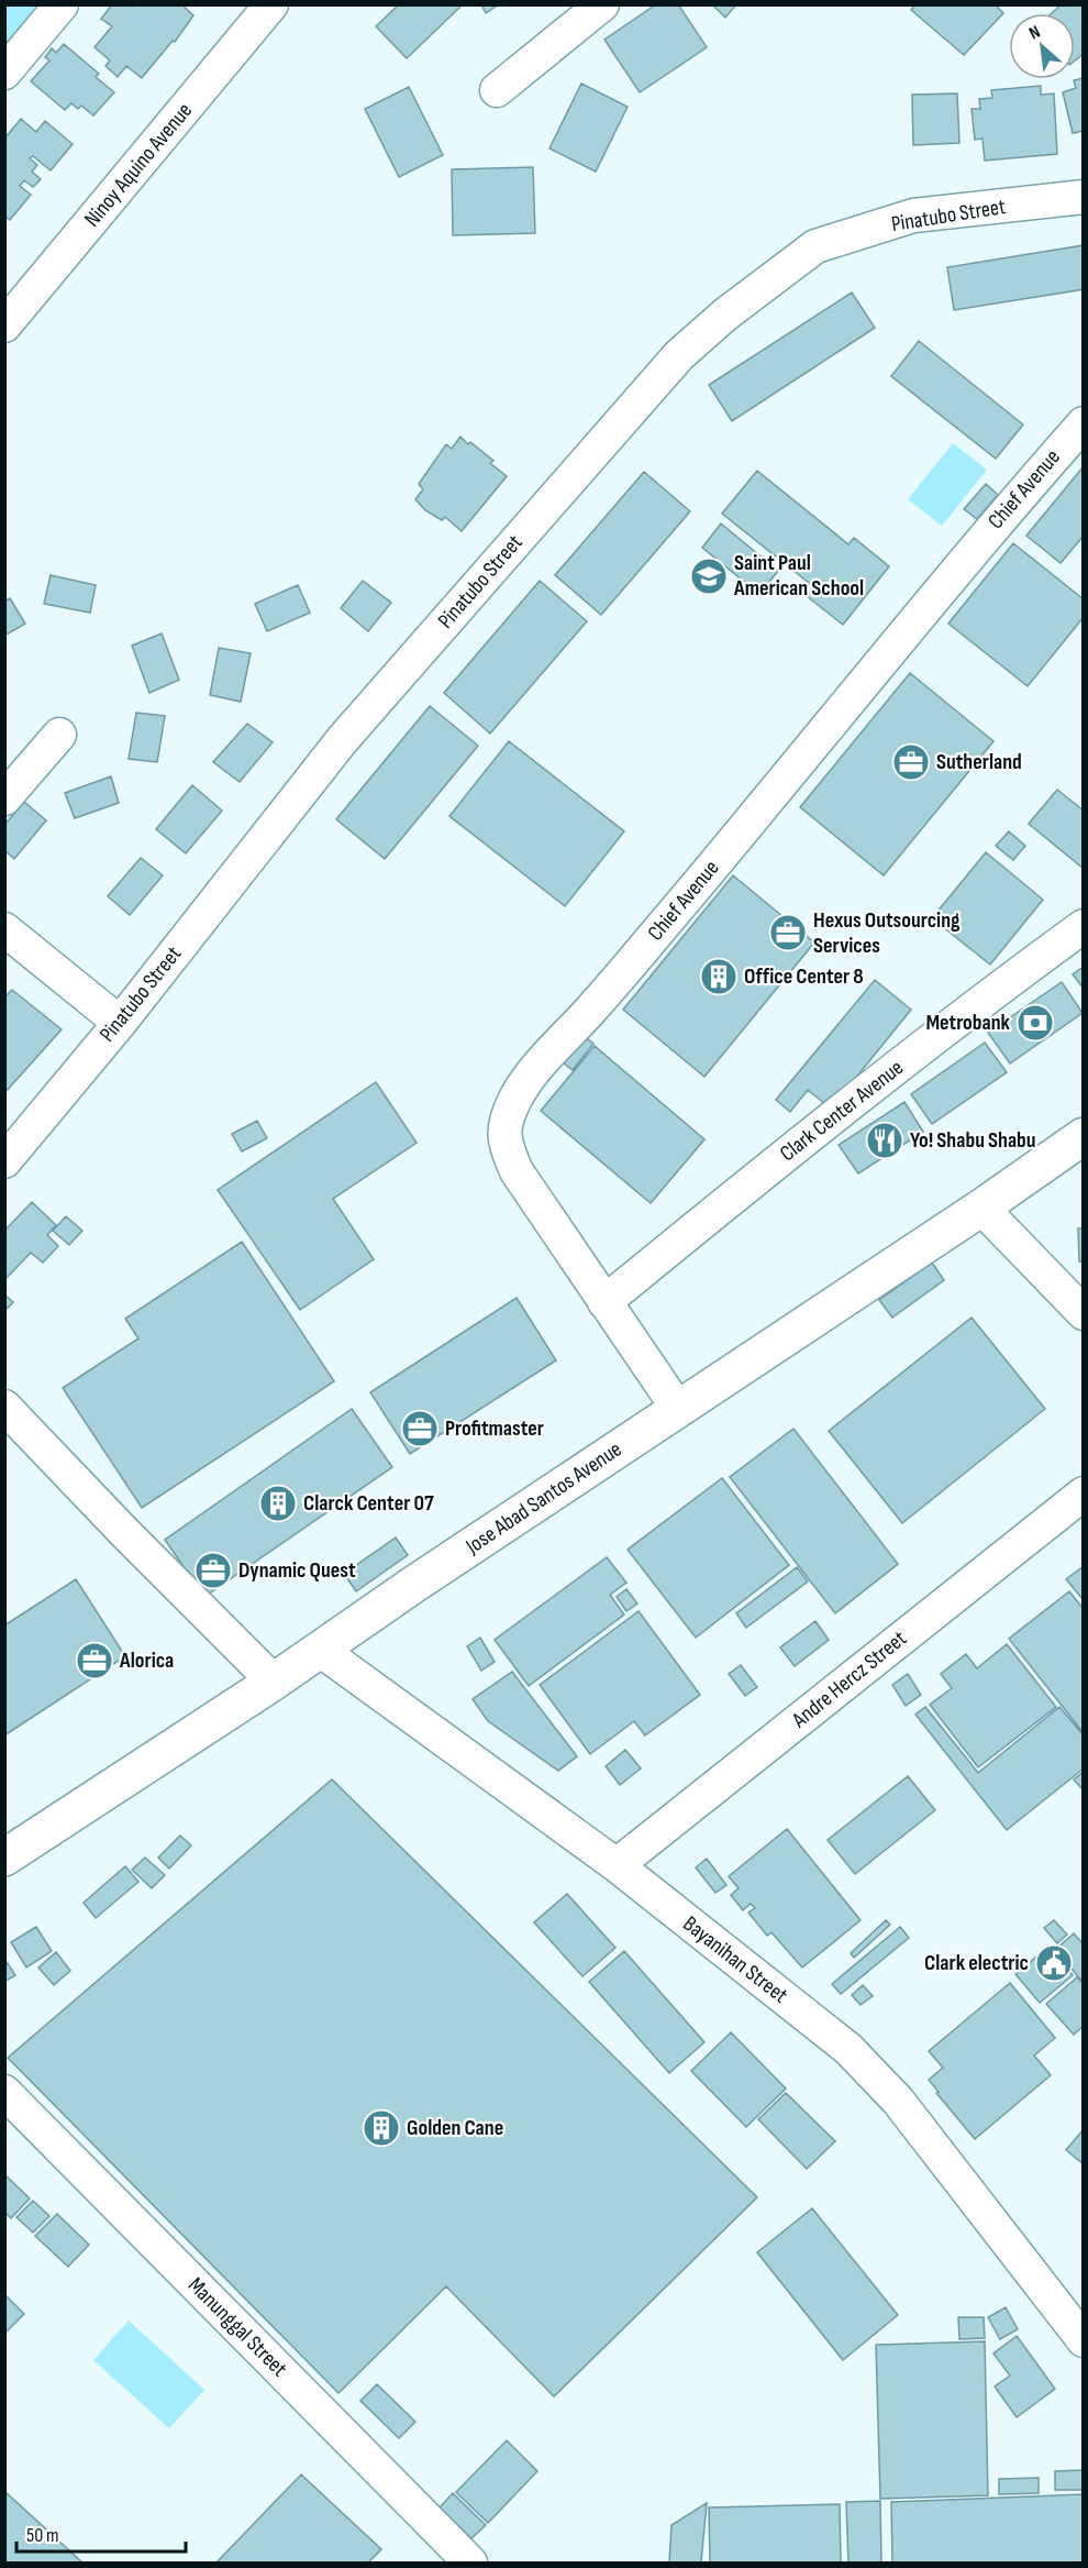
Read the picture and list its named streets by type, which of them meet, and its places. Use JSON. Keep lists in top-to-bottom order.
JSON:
{
  "streets": {
    "main road": ["Jose Abad Santos Avenue"],
    "street": [
      "Ninoy Aquino Avenue",
      "Pinatubo Street",
      "Chief Avenue",
      "Clark Center Avenue",
      "Andre Hercz Street",
      "Bayanihan Street",
      "Manunggal Street"
    ]
  },
  "crossings": [
    ["Chief Avenue", "Clark Center Avenue"],
    ["Chief Avenue", "Jose Abad Santos Avenue"],
    ["Jose Abad Santos Avenue", "Bayanihan Street"],
    ["Andre Hercz Street", "Bayanihan Street"]
  ],
  "places": {
    "school or university": ["Saint Paul American School"],
    "office": [
      "Sutherland",
      "Hexus Outsourcing Services",
      "Profitmaster",
      "Dynamic Quest",
      "Alorica"
    ],
    "building": ["Office Center 8", "Clarck Center 07", "Golden Cane"],
    "bank": ["Metrobank"],
    "restaurant": ["Yo! Shabu Shabu"],
    "public building": ["Clark electric"]
  },
  "scale_bar": "50 m",
  "north": "top left"
}
